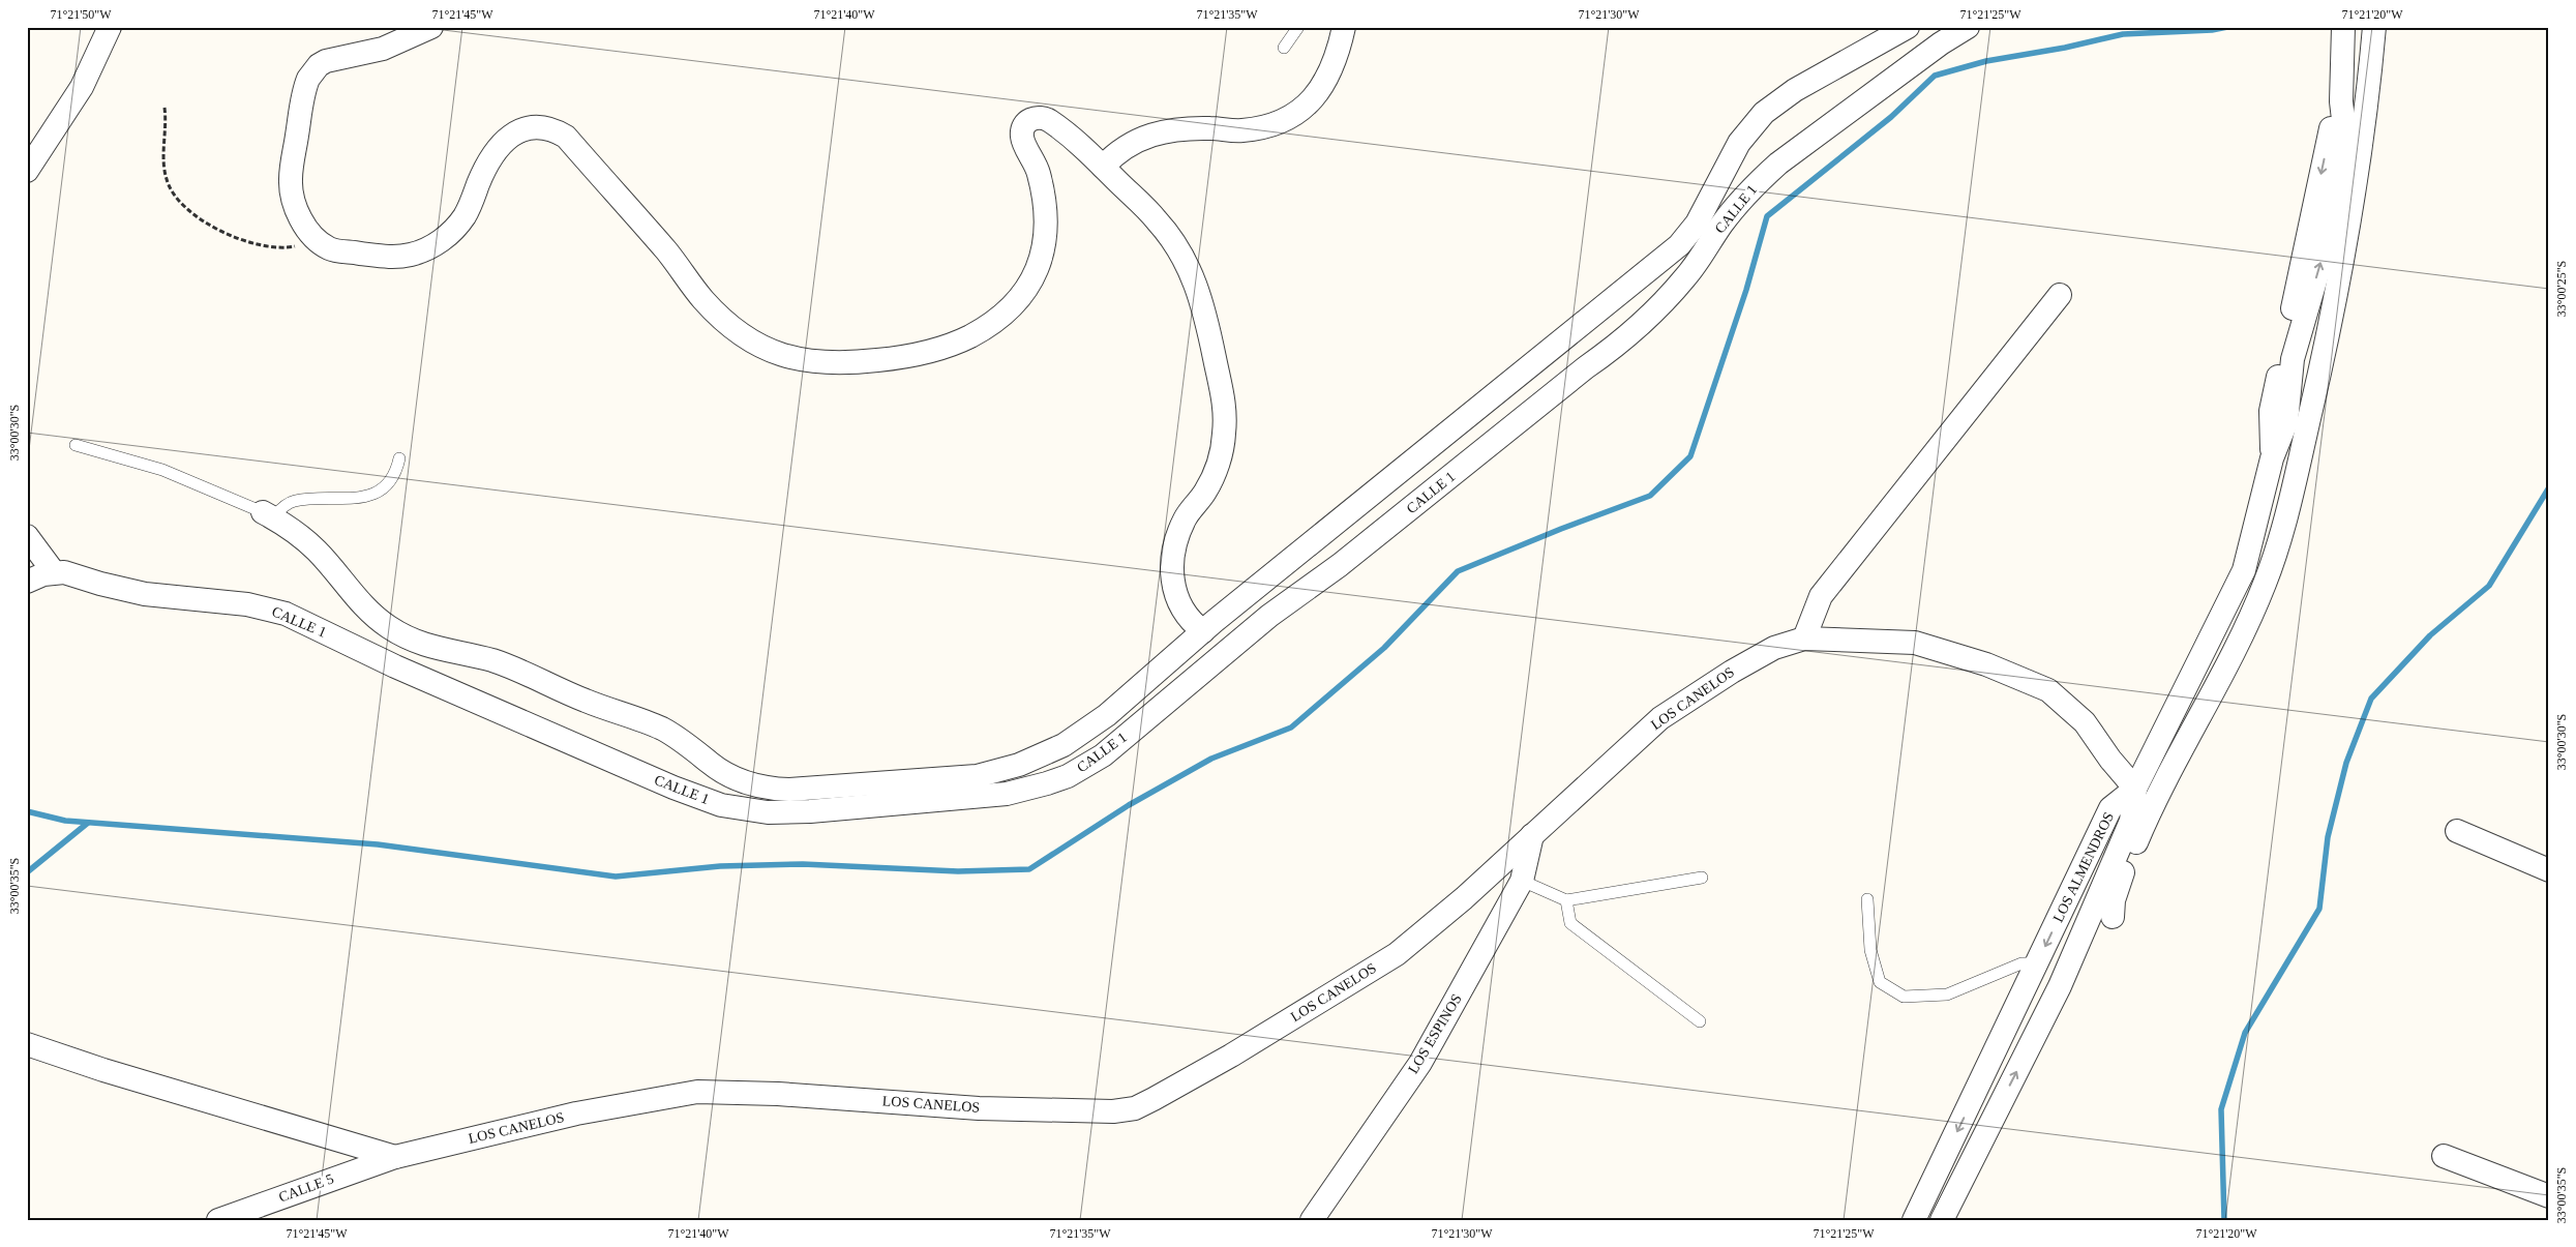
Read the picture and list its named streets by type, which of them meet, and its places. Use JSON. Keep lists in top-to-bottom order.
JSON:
{
  "streets": {
    "street": [
      "CALLE 1",
      "LOS CANELOS",
      "LOS ALMENDROS",
      "LOS ESPINOS",
      "CALLE 5"
    ]
  },
  "crossings": [
    ["LOS CANELOS", "LOS ALMENDROS"],
    ["LOS CANELOS", "LOS ESPINOS"],
    ["LOS CANELOS", "CALLE 5"]
  ],
  "coordinates": [
    "71°21'50\"W",
    "71°21'45\"W",
    "71°21'40\"W",
    "71°21'35\"W",
    "71°21'30\"W",
    "71°21'25\"W",
    "71°21'20\"W",
    "33°00'25\"S",
    "33°00'30\"S",
    "33°00'35\"S"
  ]
}
